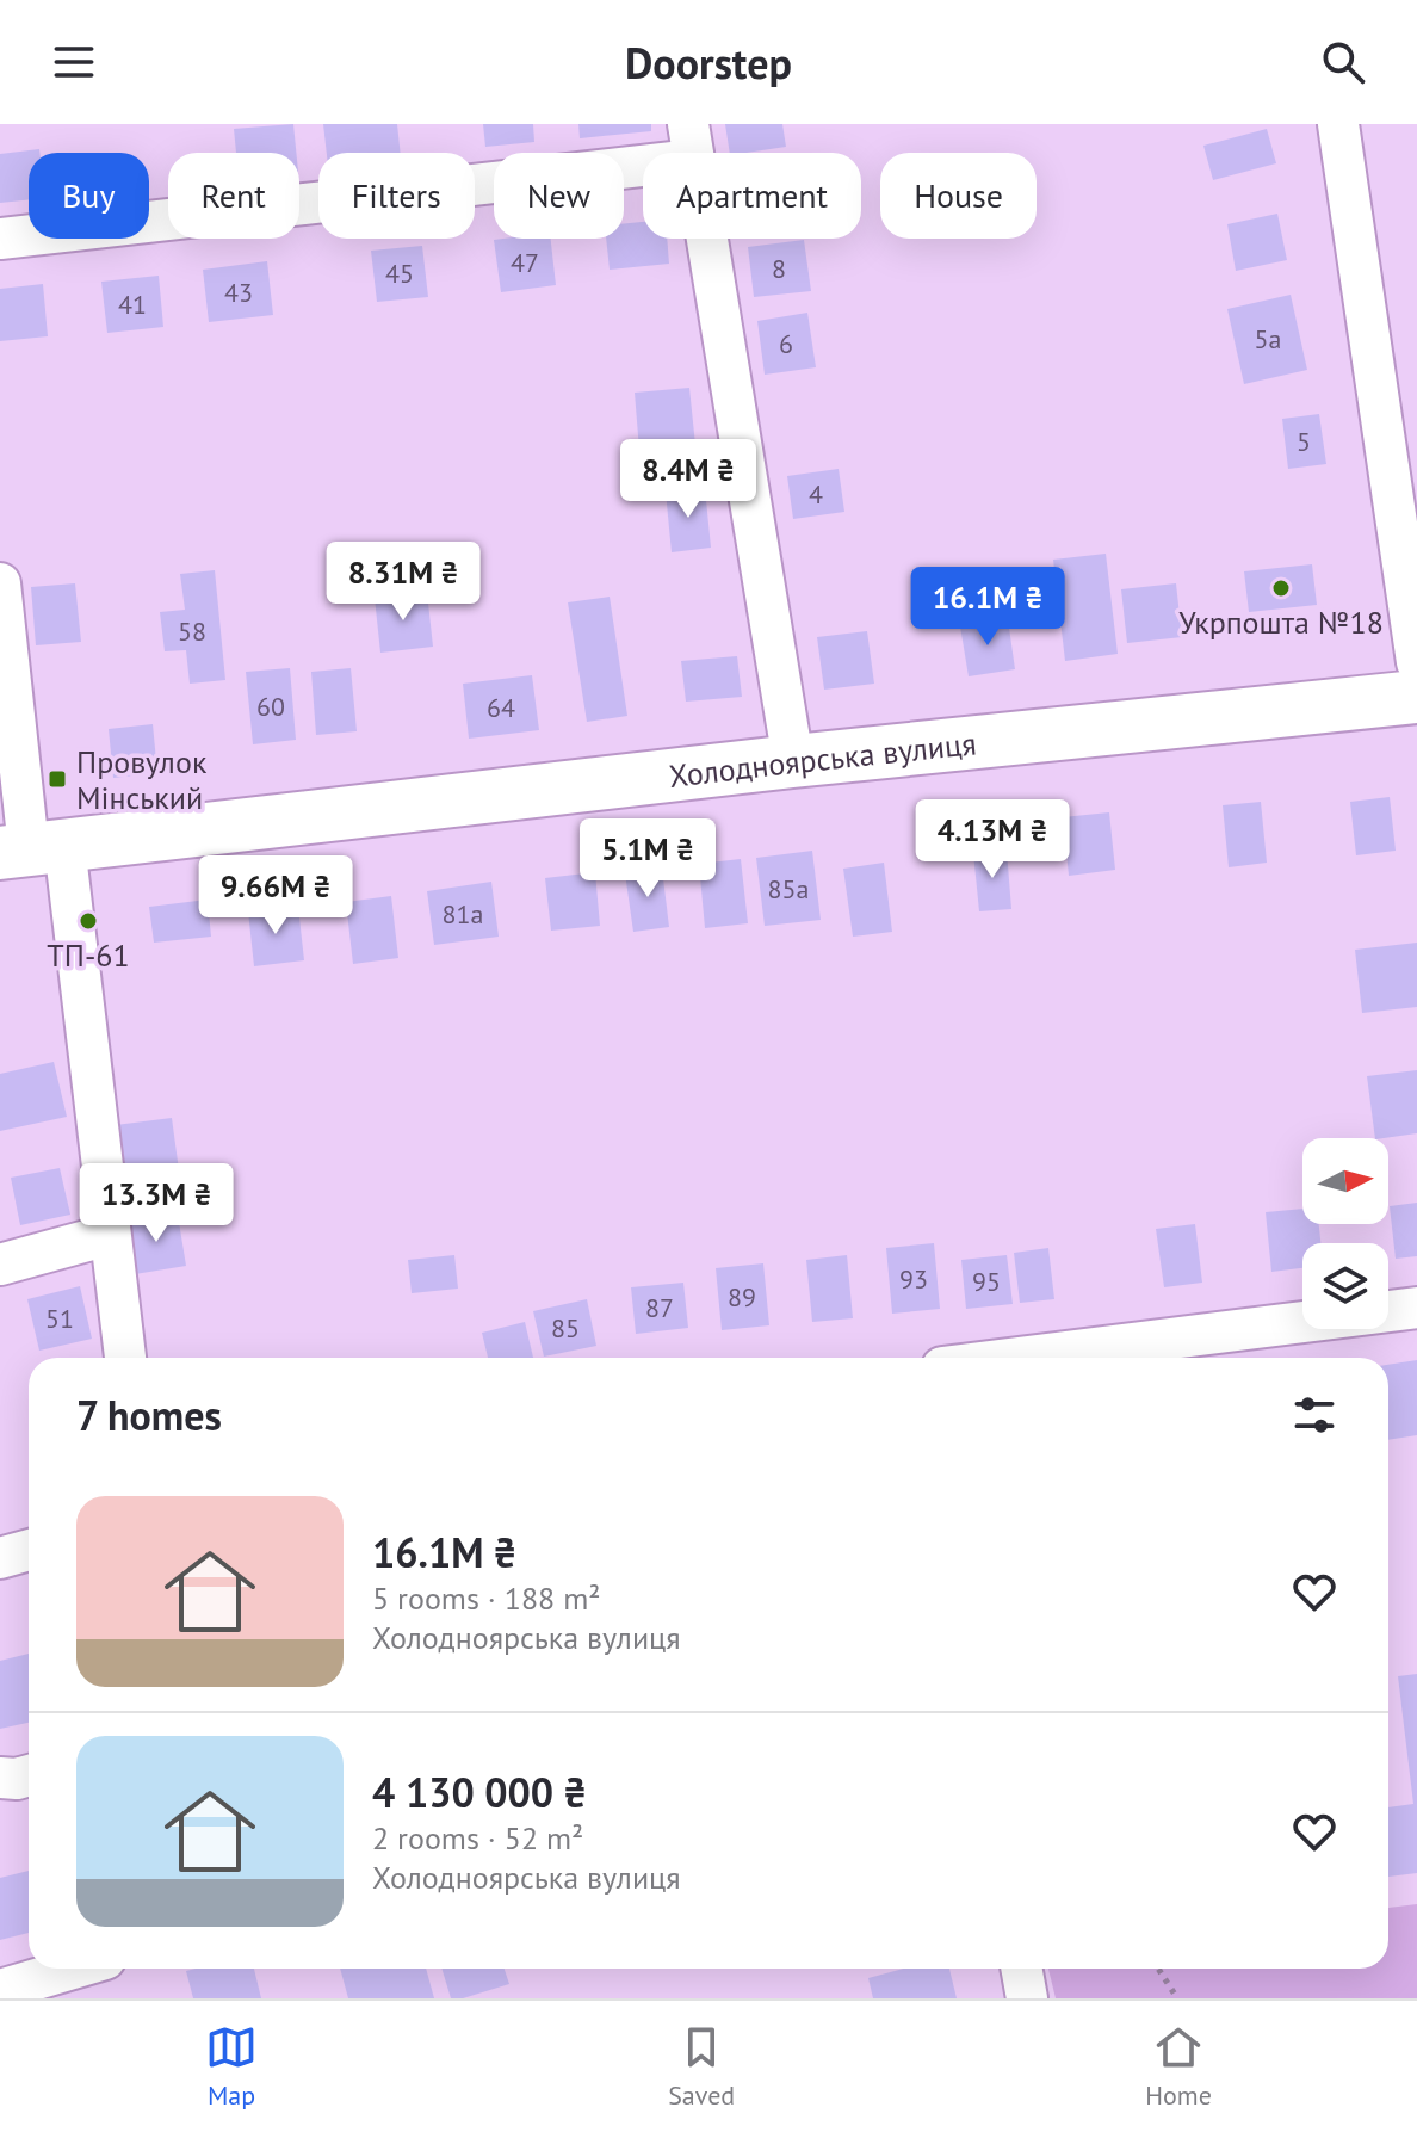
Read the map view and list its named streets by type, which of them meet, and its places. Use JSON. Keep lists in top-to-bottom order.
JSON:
{
  "streets": {
    "main road": ["Холодноярська вулиця"]
  },
  "places": {
    "other": ["Укрпошта №18", "ТП-61"],
    "transit": ["Провулок Мінський"]
  },
  "house_numbers": [
    "47",
    "8",
    "45",
    "43",
    "41",
    "5а",
    "6",
    "5",
    "4",
    "58",
    "60",
    "64",
    "85а",
    "81а",
    "93",
    "95",
    "89",
    "87",
    "51",
    "85"
  ],
  "north": "right",
  "page": {
    "header": "Doorstep",
    "chip": [
      "Buy",
      "Rent",
      "Filters",
      "New",
      "Apartment",
      "House"
    ],
    "price": [
      "8.4M ₴",
      "8.31M ₴",
      "16.1M ₴",
      "4.13M ₴",
      "5.1M ₴",
      "9.66M ₴",
      "13.3M ₴"
    ],
    "heading": "7 homes",
    "list": [
      {
        "name": "16.1M ₴",
        "note": "5 rooms · 188 m² · Холодноярська вулиця"
      },
      {
        "name": "4 130 000 ₴",
        "note": "2 rooms · 52 m² · Холодноярська вулиця"
      }
    ],
    "tabs": ["Map", "Saved", "Home"]
  }
}
